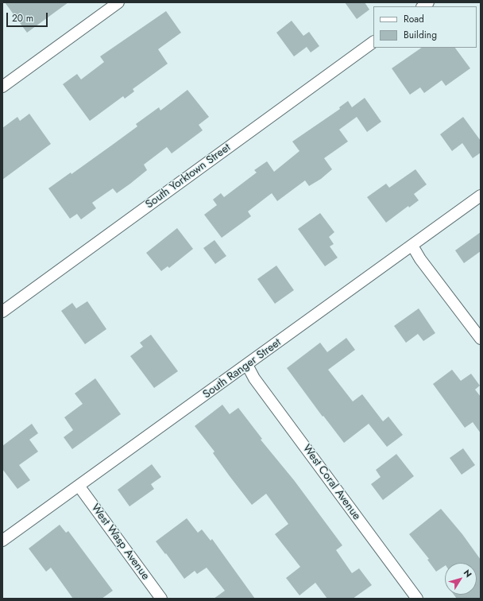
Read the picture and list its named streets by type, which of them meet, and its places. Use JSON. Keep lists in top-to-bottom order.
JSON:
{
  "streets": {
    "street": [
      "South Yorktown Street",
      "South Ranger Street",
      "West Coral Avenue",
      "West Wasp Avenue"
    ]
  },
  "crossings": [
    ["South Ranger Street", "West Coral Avenue"],
    ["South Ranger Street", "West Wasp Avenue"]
  ],
  "legend": ["Road", "Building"],
  "scale_bar": "20 m",
  "north": "top right"
}
